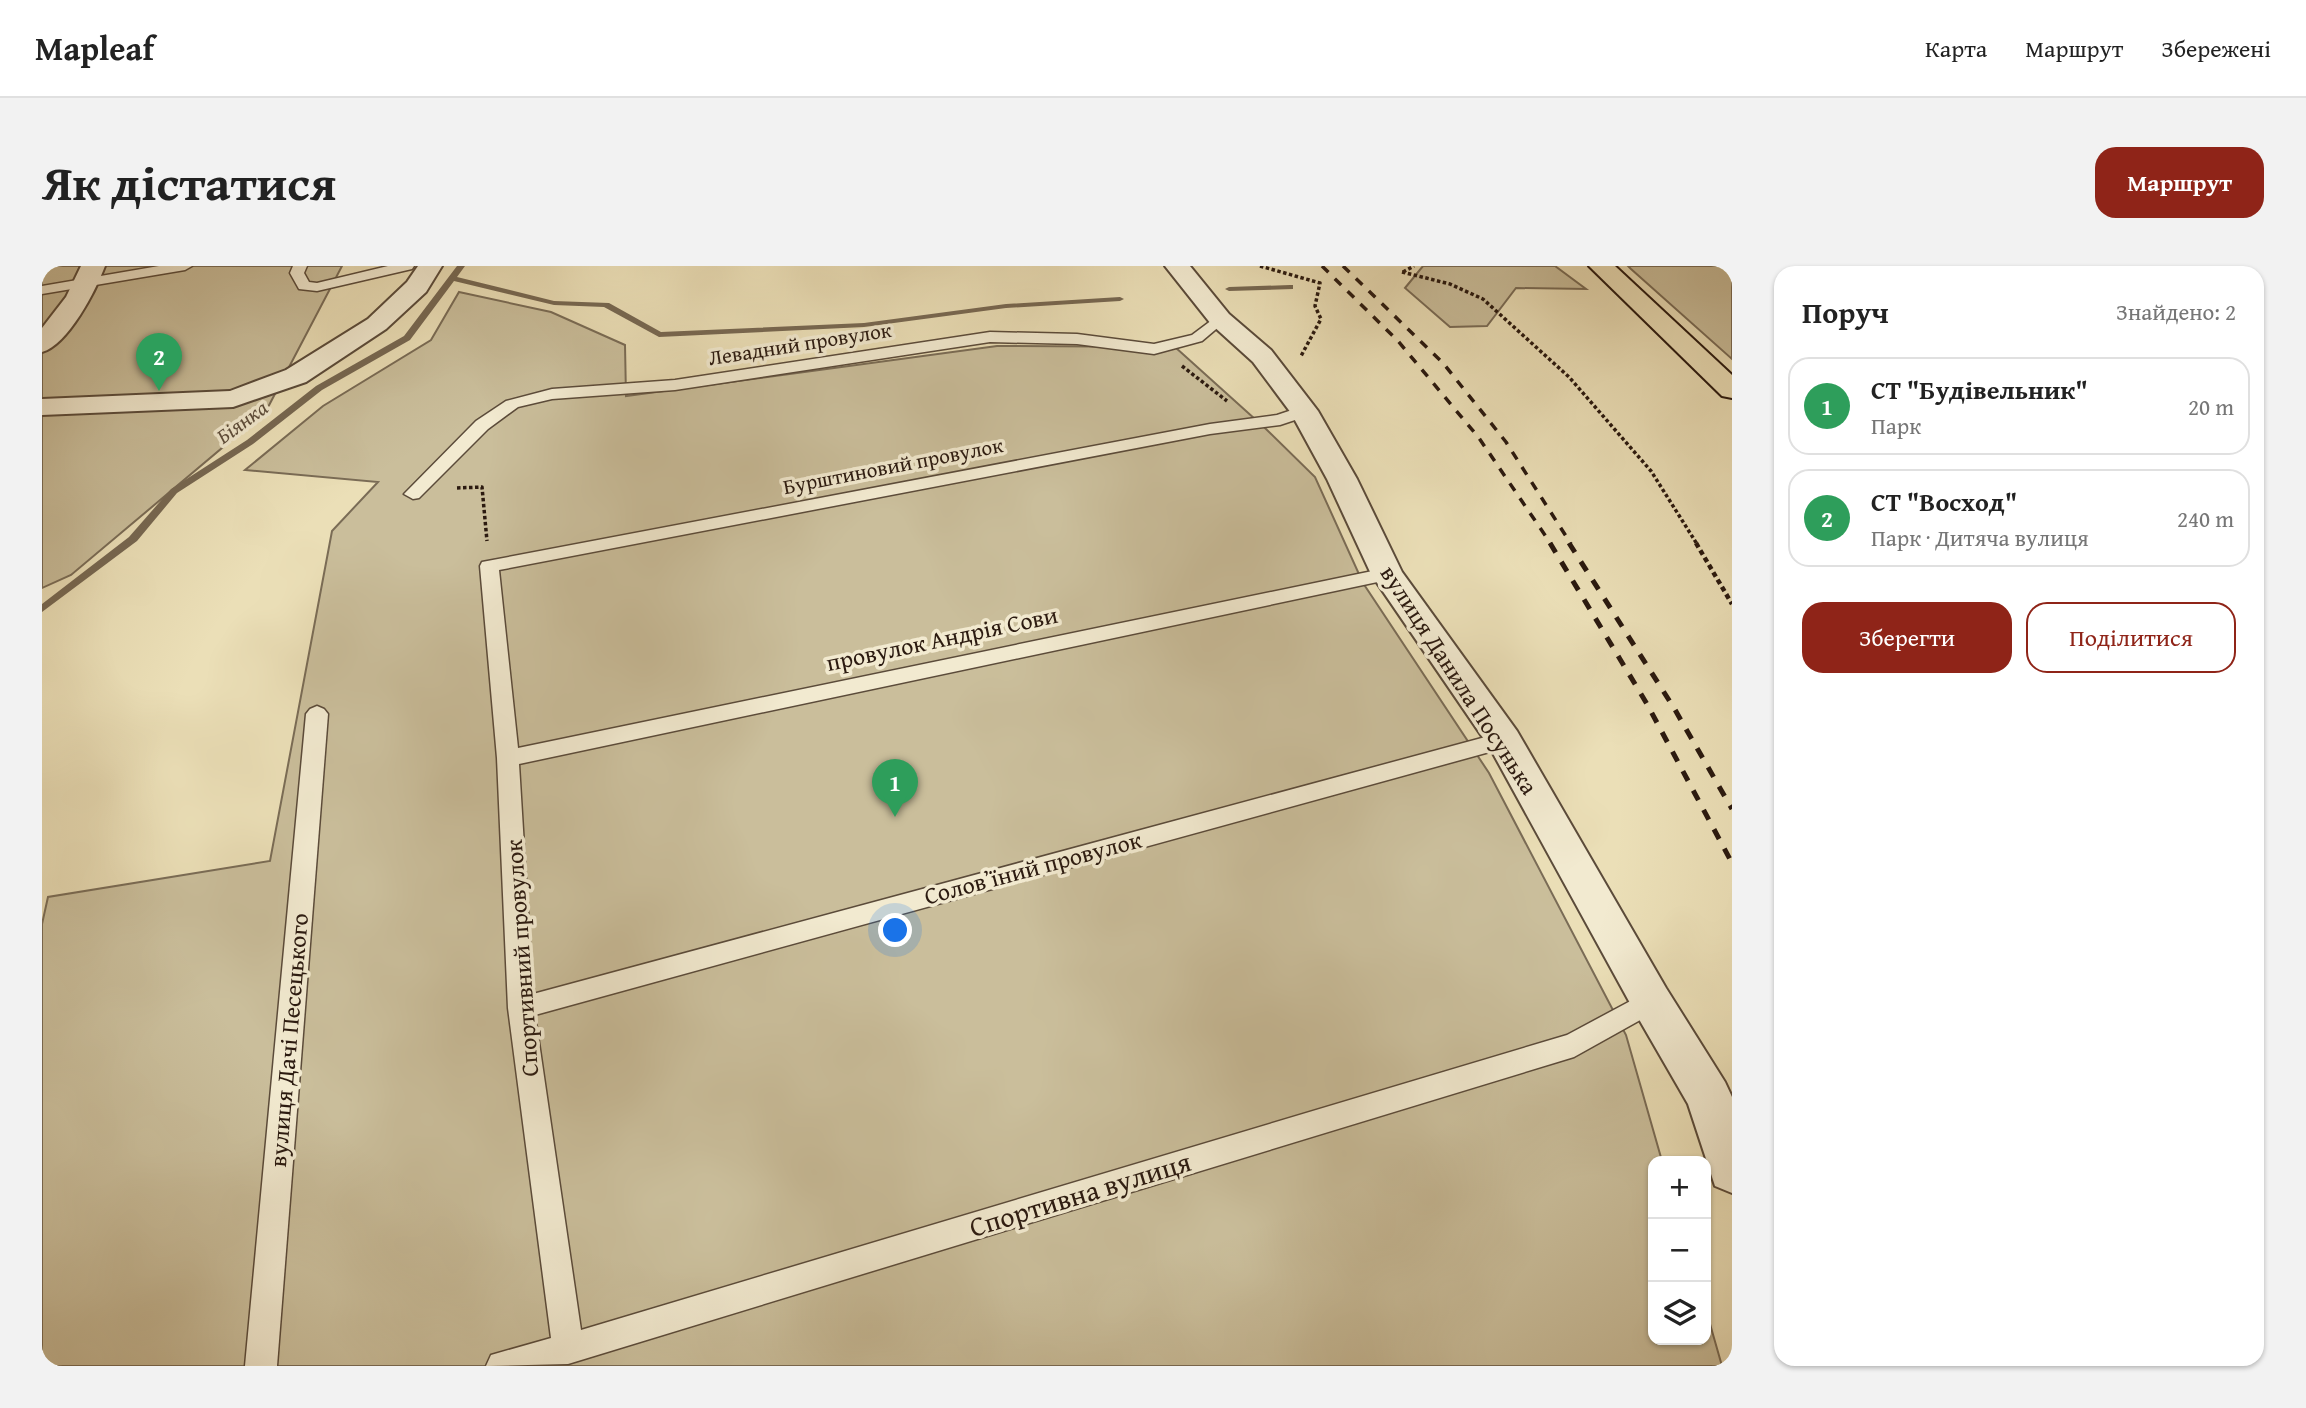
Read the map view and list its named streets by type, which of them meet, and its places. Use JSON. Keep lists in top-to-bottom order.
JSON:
{
  "streets": {
    "street": ["вулиця Данила Посунька"],
    "lane": [
      "Левадний провулок",
      "Бурштиновий провулок",
      "провулок Андрія Сови",
      "Соловʼїний провулок",
      "Спортивний провулок",
      "вулиця Дачі Песецького",
      "Спортивна вулиця"
    ]
  },
  "crossings": [
    ["Левадний провулок", "вулиця Данила Посунька"],
    ["Бурштиновий провулок", "вулиця Данила Посунька"],
    ["Бурштиновий провулок", "Спортивний провулок"],
    ["провулок Андрія Сови", "вулиця Данила Посунька"],
    ["провулок Андрія Сови", "Спортивний провулок"],
    ["вулиця Данила Посунька", "Соловʼїний провулок"],
    ["вулиця Данила Посунька", "Спортивна вулиця"],
    ["Соловʼїний провулок", "Спортивний провулок"],
    ["Спортивний провулок", "Спортивна вулиця"]
  ],
  "water": ["Біянка"],
  "page": {
    "header": "Mapleaf",
    "nav": ["Карта", "Маршрут", "Збережені"],
    "title": "Як дістатися",
    "buttons": [
      "Маршрут",
      ["Зберегти", "Поділитися"]
    ],
    "heading": ["Поруч", "Знайдено: 2"],
    "pins": ["2", "1"],
    "list": [
      {
        "mark": "1",
        "name": "СТ \"Будівельник\"",
        "note": "Парк",
        "value": "20 m"
      },
      {
        "mark": "2",
        "name": "СТ \"Восход\"",
        "note": "Парк · Дитяча вулиця",
        "value": "240 m"
      }
    ],
    "map_buttons": ["+", "−"]
  }
}
